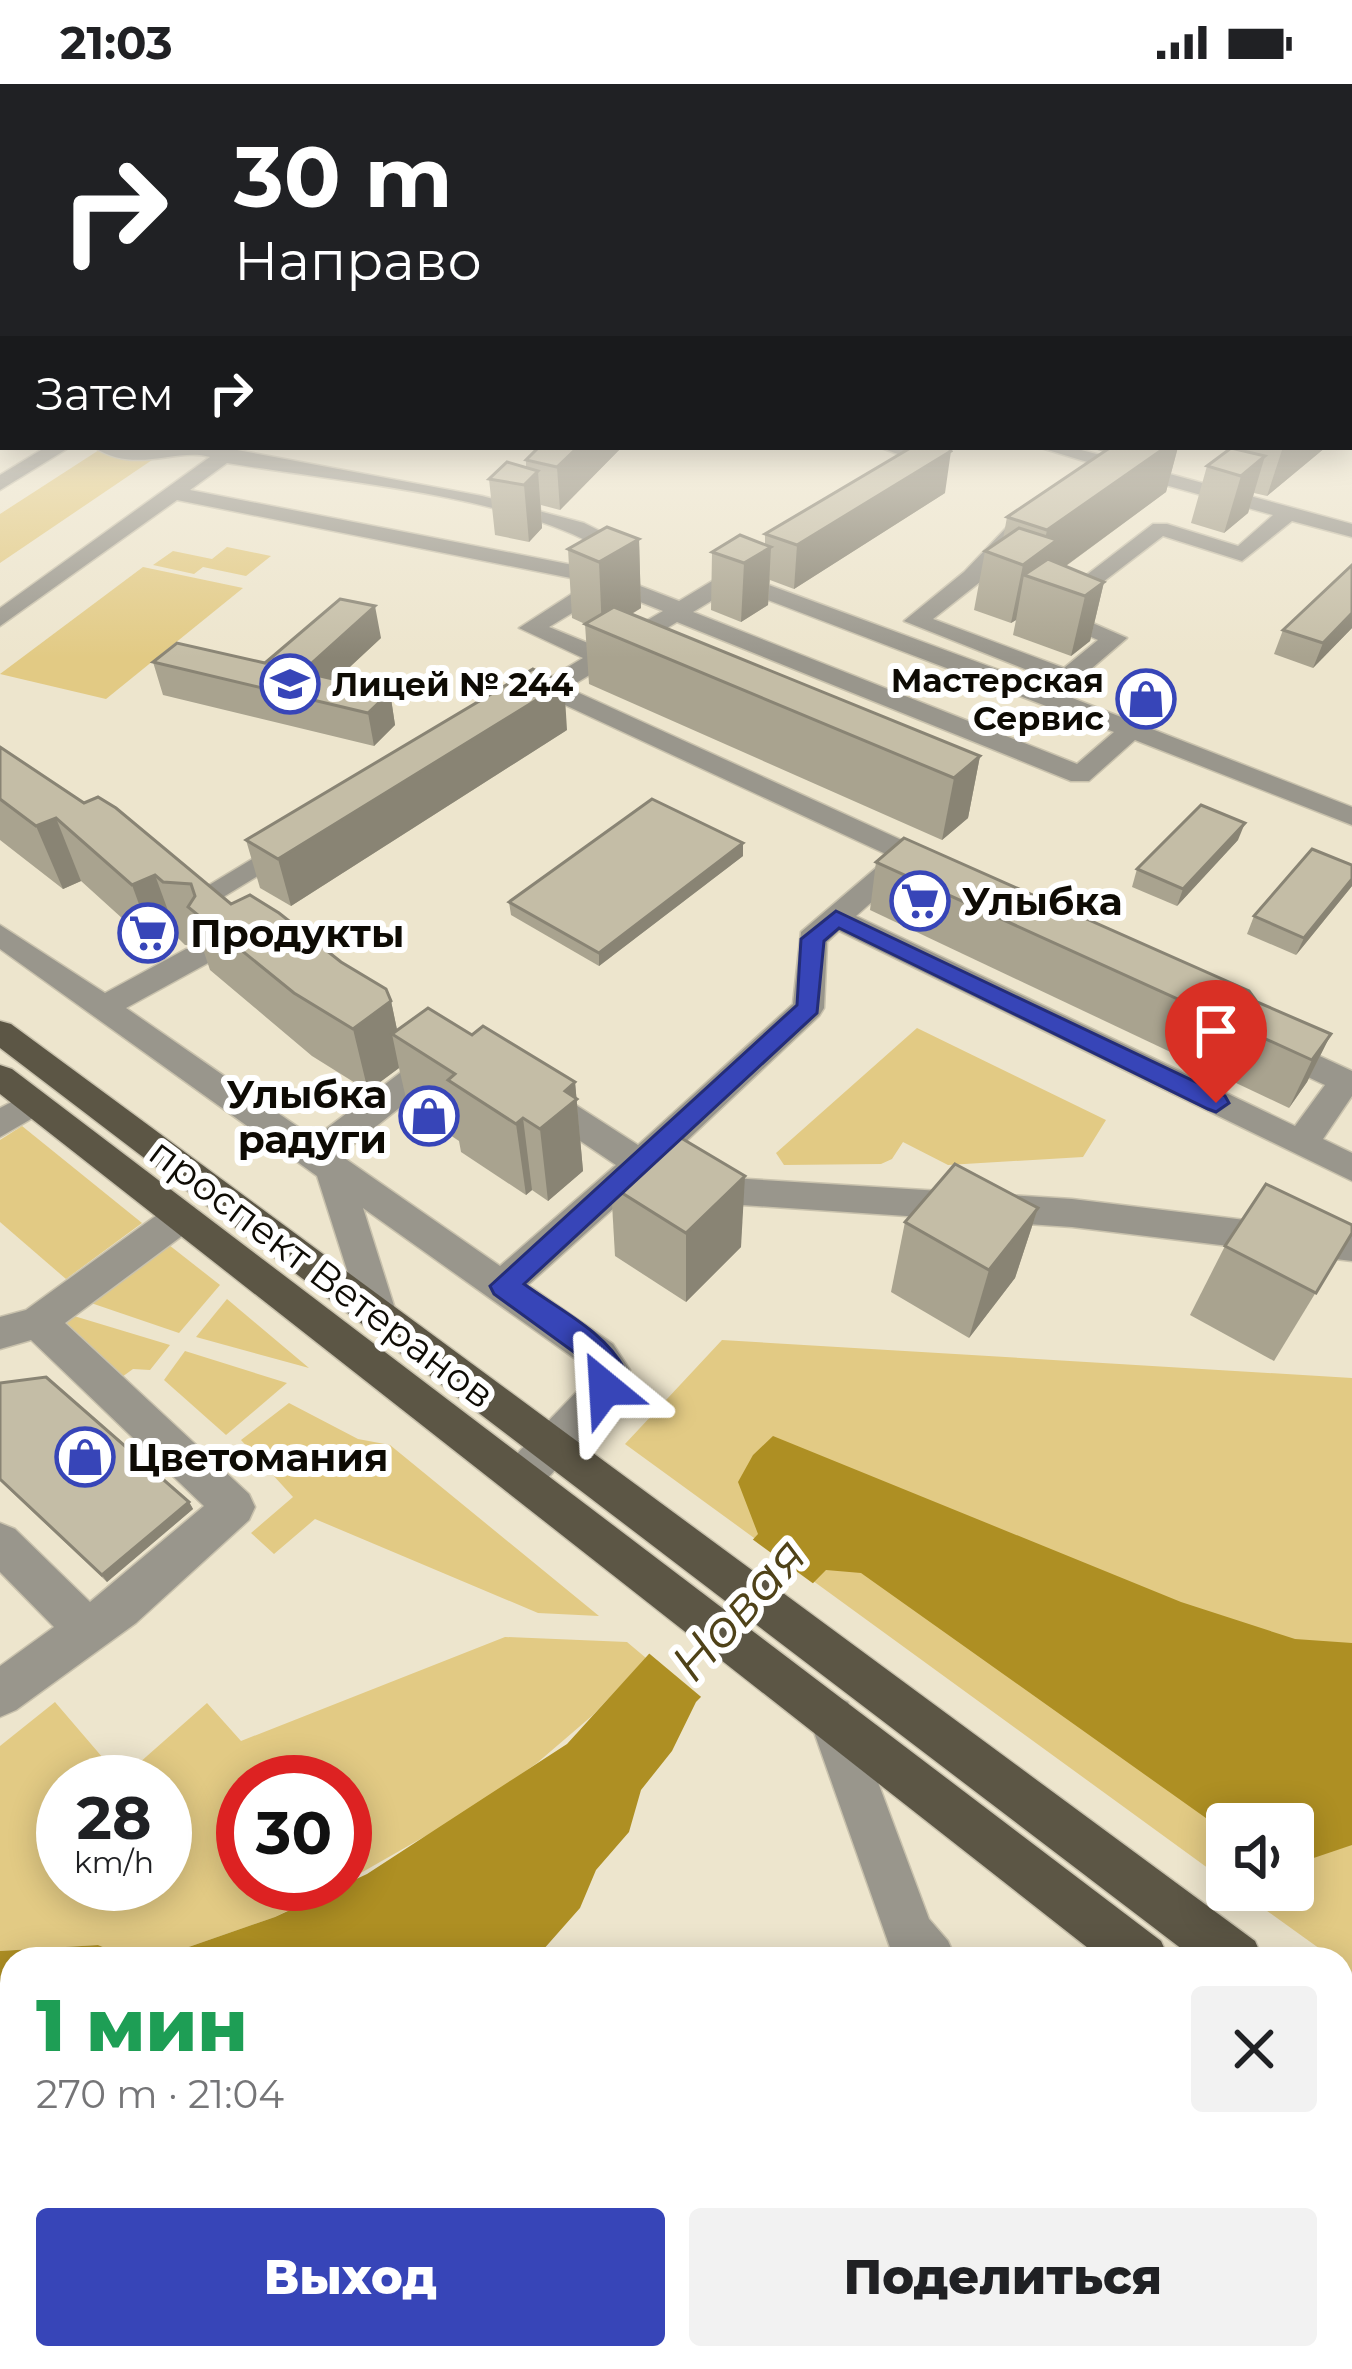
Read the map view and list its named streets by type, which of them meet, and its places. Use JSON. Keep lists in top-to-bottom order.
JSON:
{
  "streets": {
    "main road": ["проспект Ветеранов"]
  },
  "water": ["Новая"],
  "places": {
    "school or university": ["Лицей № 244"],
    "shop": ["Мастерская Сервис", "Улыбка радуги", "Цветомания"],
    "supermarket": ["Улыбка", "Продукты"]
  },
  "page": {
    "status": "21:03",
    "turn": ["30 m", "Направо"],
    "then": "Затем",
    "speed": "28 km/h",
    "limit": "30",
    "heading": ["1 мин", "270 m · 21:04"],
    "buttons": ["Выход", "Поделиться"]
  }
}
